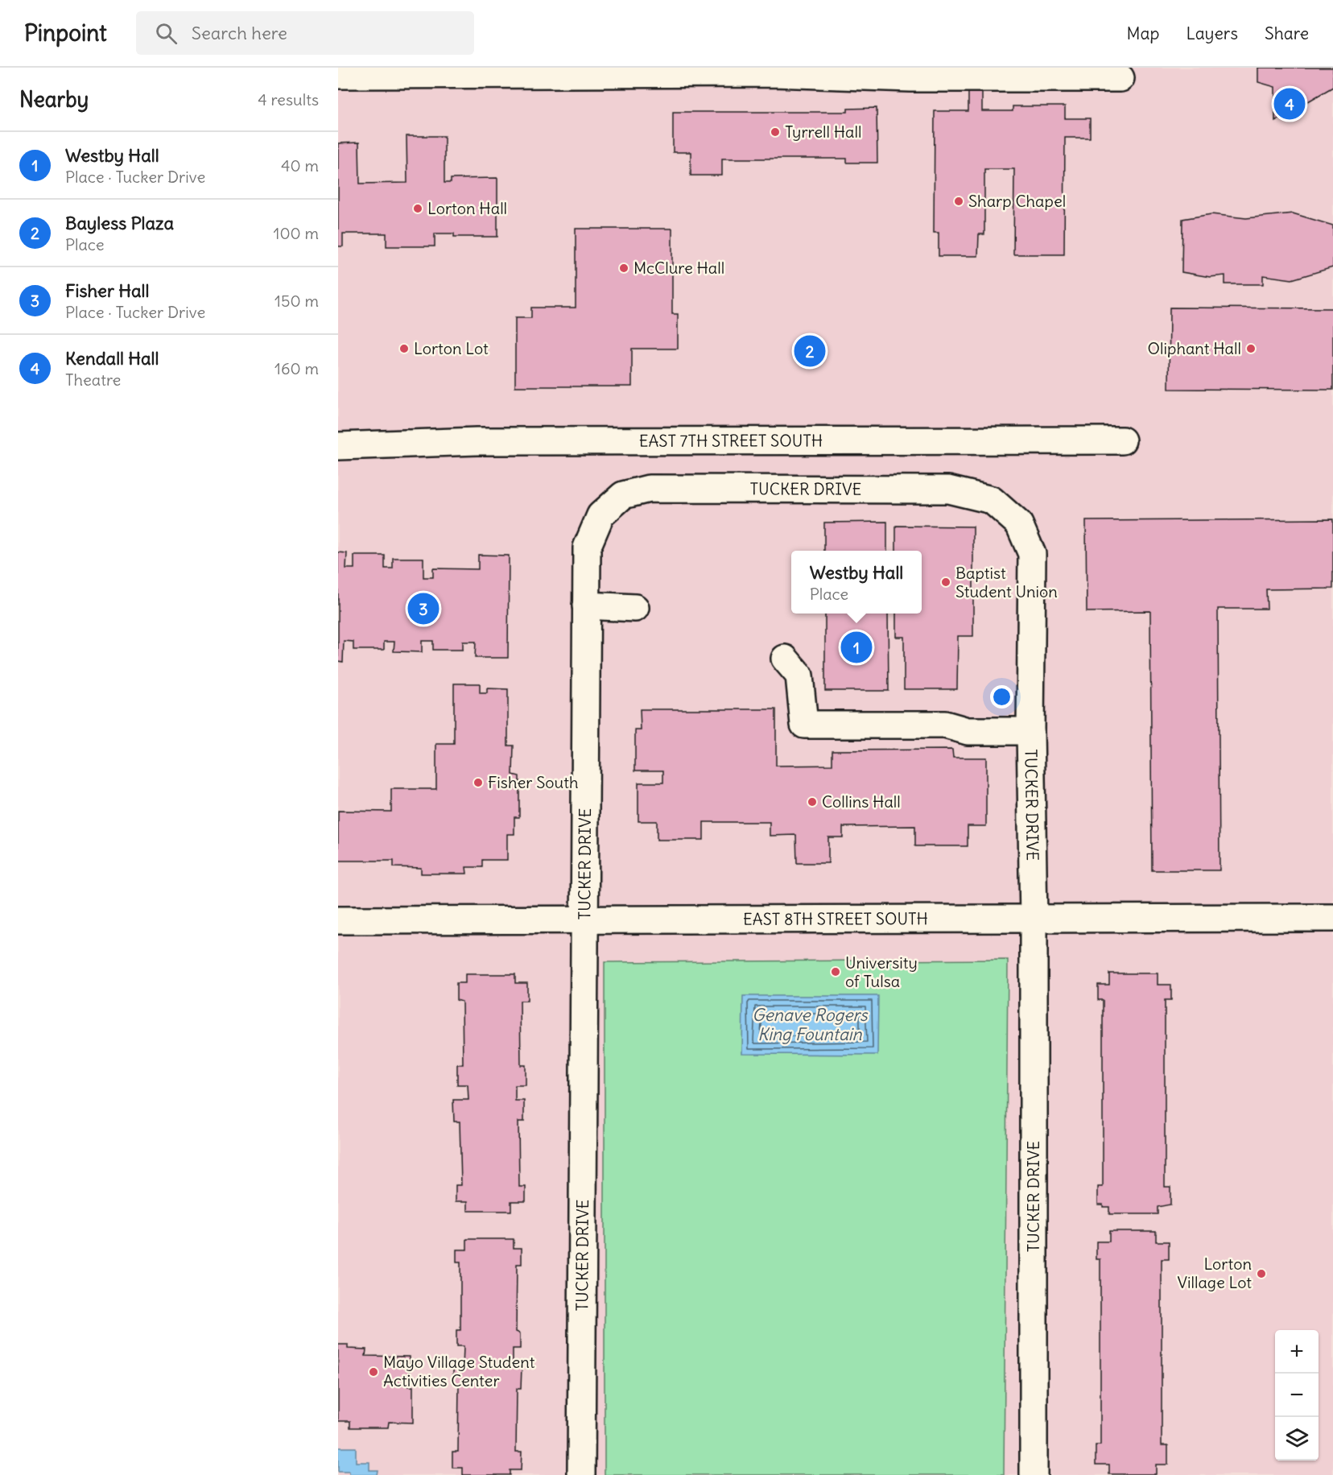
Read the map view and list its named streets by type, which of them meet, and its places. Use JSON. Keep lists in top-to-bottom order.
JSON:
{
  "streets": {
    "street": ["EAST 7TH STREET SOUTH", "TUCKER DRIVE", "EAST 8TH STREET SOUTH"]
  },
  "crossings": [
    ["TUCKER DRIVE", "EAST 8TH STREET SOUTH"]
  ],
  "water": ["Genave Rogers King Fountain"],
  "places": [
    "Tyrrell Hall",
    "Sharp Chapel",
    "Lorton Hall",
    "McClure Hall",
    "Lorton Lot",
    "Oliphant Hall",
    "Baptist Student Union",
    "Fisher South",
    "Collins Hall",
    "University of Tulsa",
    "Lorton Village Lot",
    "Mayo Village Student Activities Center"
  ],
  "page": {
    "header": "Pinpoint",
    "search": "Search here",
    "nav": ["Map", "Layers", "Share"],
    "heading": ["Nearby", "4 results"],
    "pins": [
      "4",
      "2",
      "3",
      "1"
    ],
    "list": [
      {
        "mark": "1",
        "name": "Westby Hall",
        "note": "Place · Tucker Drive",
        "value": "40 m"
      },
      {
        "mark": "2",
        "name": "Bayless Plaza",
        "note": "Place",
        "value": "100 m"
      },
      {
        "mark": "3",
        "name": "Fisher Hall",
        "note": "Place · Tucker Drive",
        "value": "150 m"
      },
      {
        "mark": "4",
        "name": "Kendall Hall",
        "note": "Theatre",
        "value": "160 m"
      }
    ],
    "popup": ["Westby Hall", "Place"],
    "map_buttons": ["+", "−"]
  }
}
